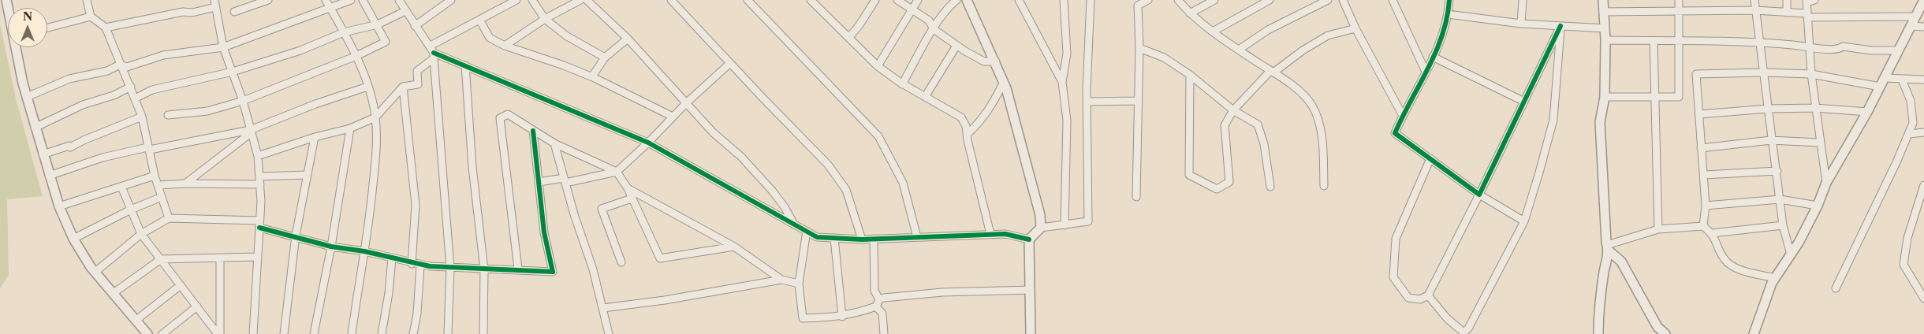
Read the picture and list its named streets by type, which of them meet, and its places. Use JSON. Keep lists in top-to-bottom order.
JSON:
{
  "north": "top"
}
